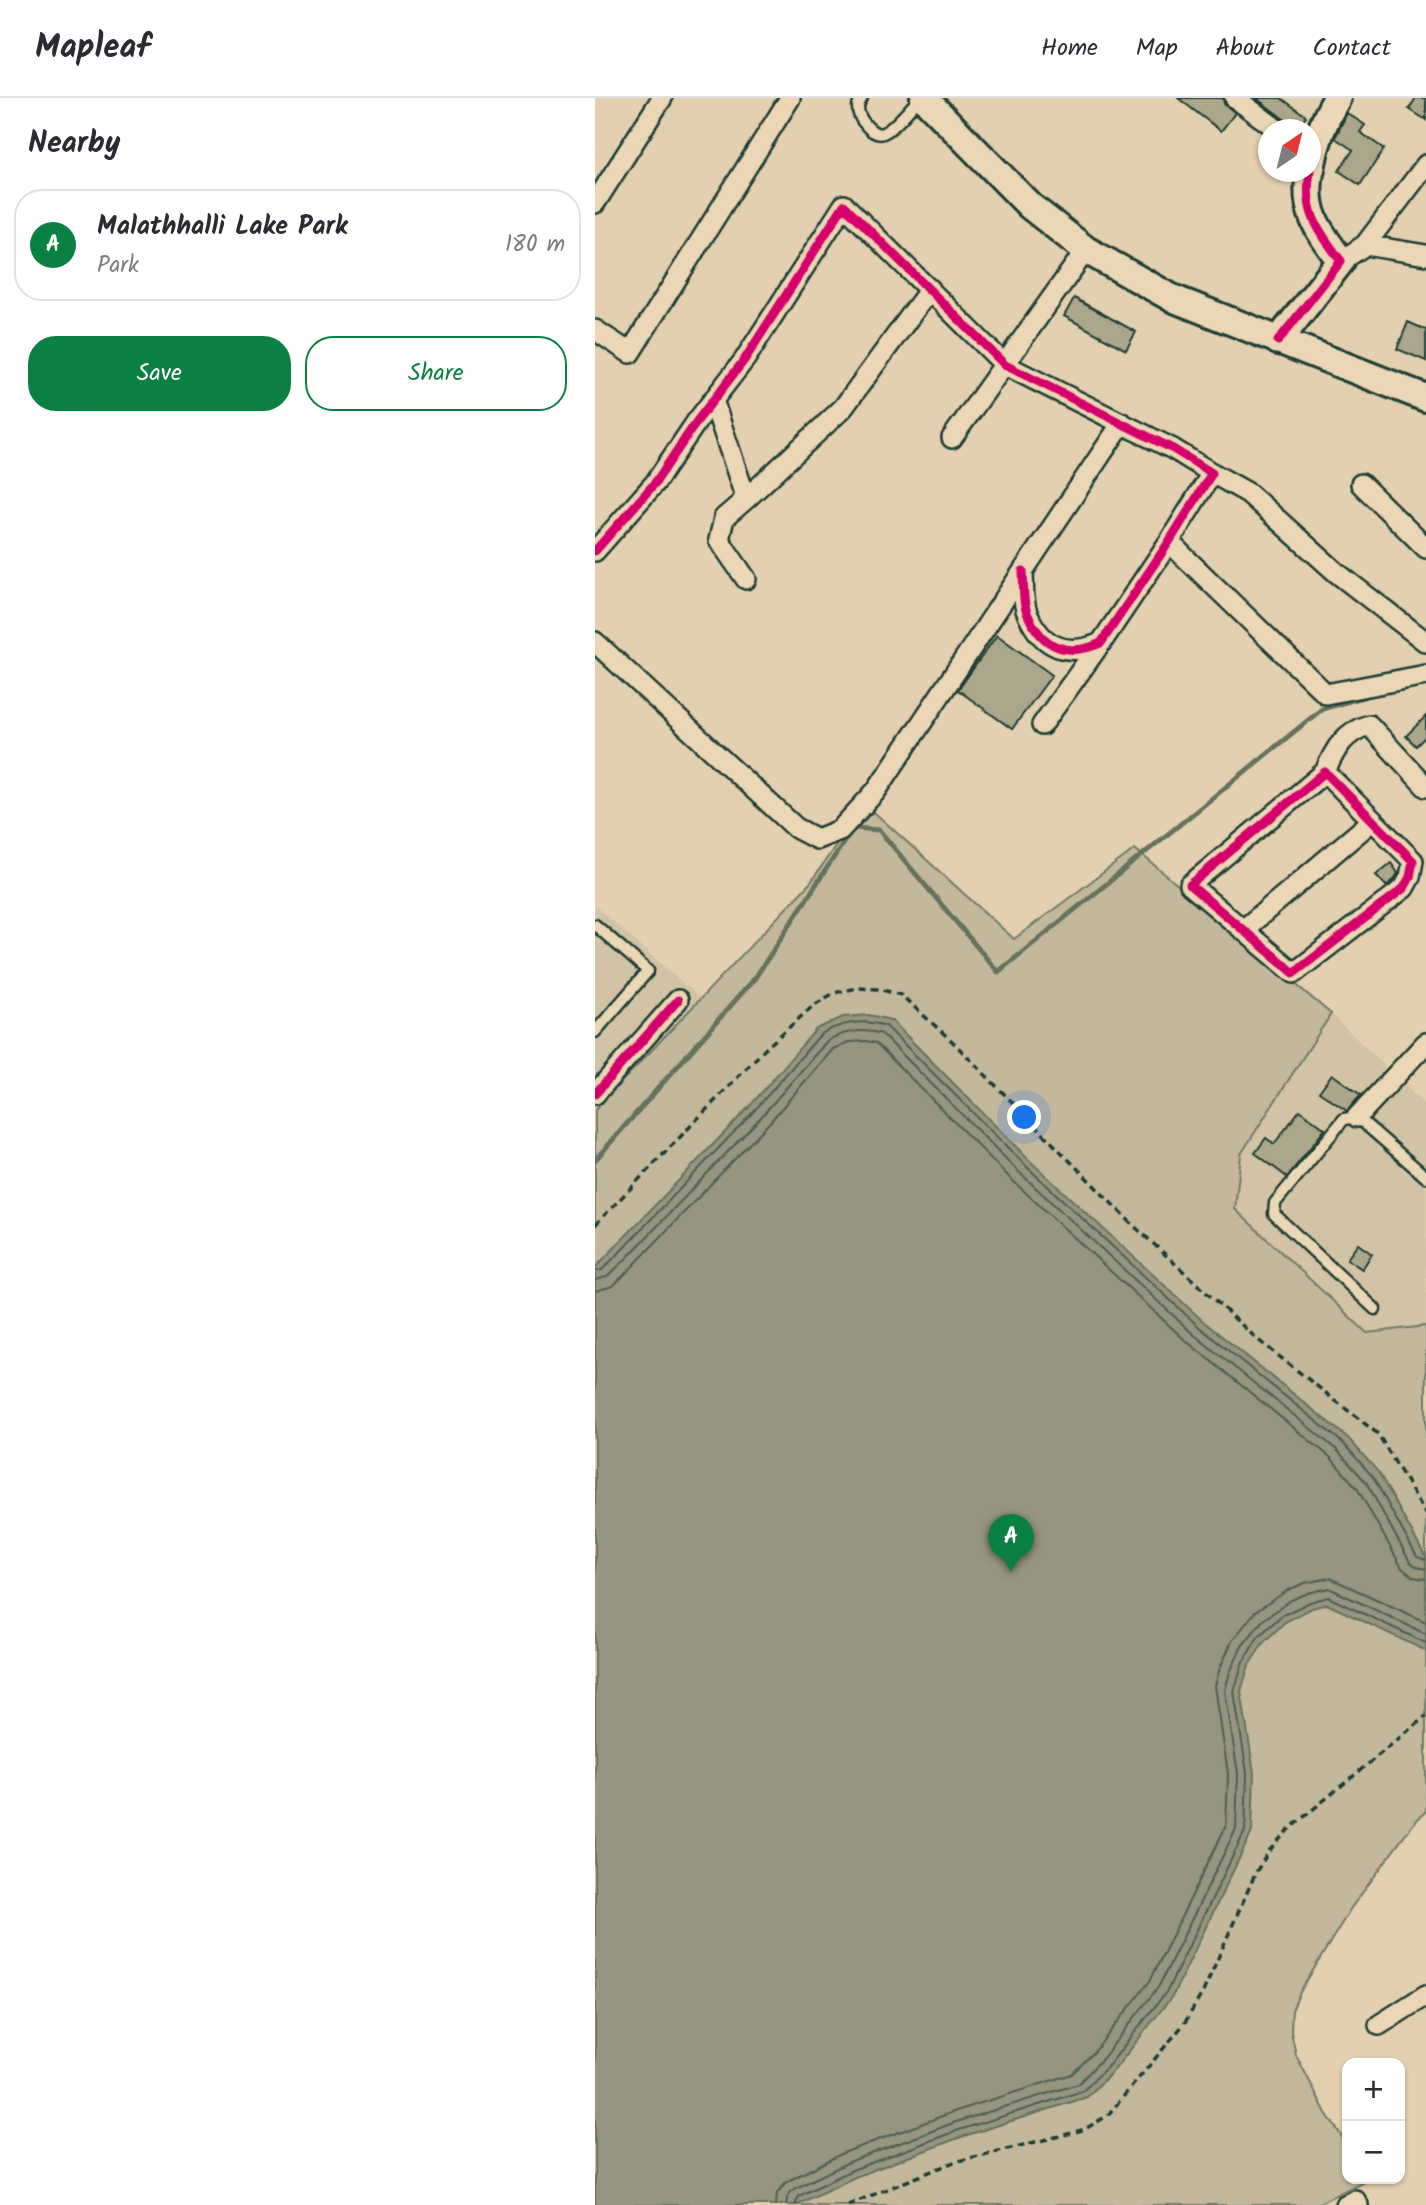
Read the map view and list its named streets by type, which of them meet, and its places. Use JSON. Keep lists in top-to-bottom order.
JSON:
{
  "north": "top right",
  "page": {
    "header": "Mapleaf",
    "nav": [
      "Home",
      "Map",
      "About",
      "Contact"
    ],
    "heading": "Nearby",
    "list": [
      {
        "mark": "A",
        "name": "Malathhalli Lake Park",
        "note": "Park",
        "value": "180 m"
      }
    ],
    "buttons": ["Save", "Share"],
    "pins": "A",
    "map_buttons": ["+", "−"]
  }
}
